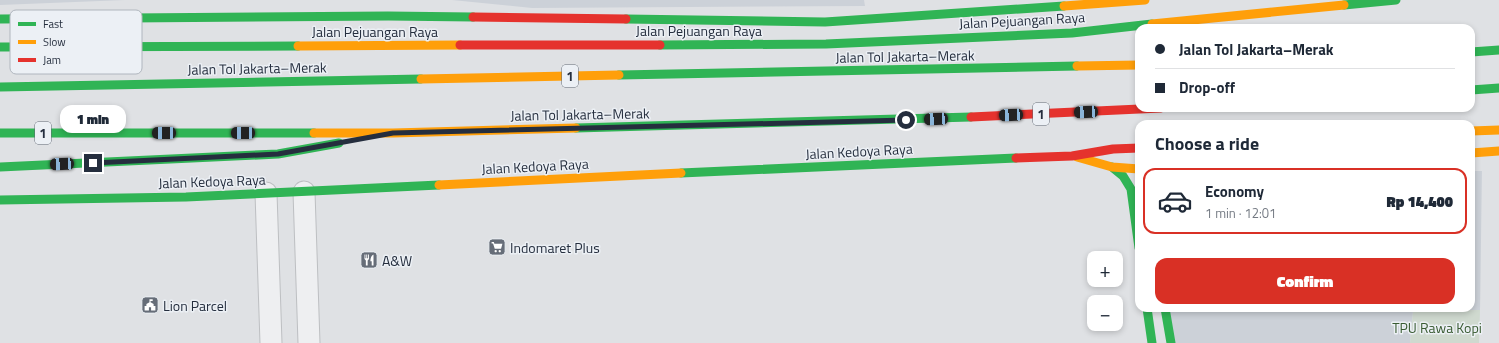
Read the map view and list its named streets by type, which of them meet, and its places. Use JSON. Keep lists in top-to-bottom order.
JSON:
{
  "streets": {
    "main road": [
      "Jalan Pejuangan Raya",
      "Jalan Tol Jakarta–Merak",
      "1",
      "Jalan Kedoya Raya"
    ]
  },
  "parks": ["TPU Rawa Kopi"],
  "places": {
    "supermarket": ["Indomaret Plus"],
    "restaurant": ["A&W"],
    "public building": ["Lion Parcel"]
  },
  "legend": ["Fast", "Slow", "Jam"],
  "page": {
    "banner": ["Jalan Tol Jakarta–Merak", "Drop-off"],
    "bubble": "1 min",
    "heading": "Choose a ride",
    "list": [
      {
        "name": "Economy",
        "note": "1 min · 12:01",
        "value": "Rp 14,400"
      }
    ],
    "buttons": "Confirm",
    "map_buttons": ["+", "−"]
  }
}
